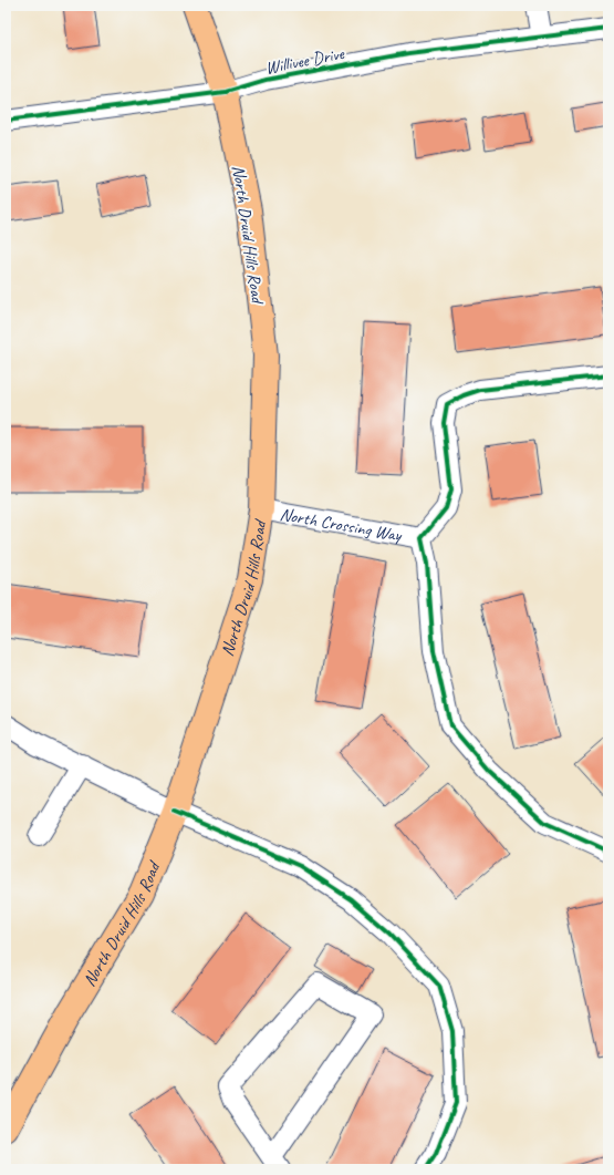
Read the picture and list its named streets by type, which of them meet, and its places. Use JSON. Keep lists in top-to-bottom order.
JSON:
{
  "streets": {
    "main road": ["North Druid Hills Road"],
    "street": ["Willivee Drive", "North Crossing Way"]
  },
  "crossings": [
    ["Willivee Drive", "North Druid Hills Road"],
    ["North Druid Hills Road", "North Crossing Way"]
  ]
}
